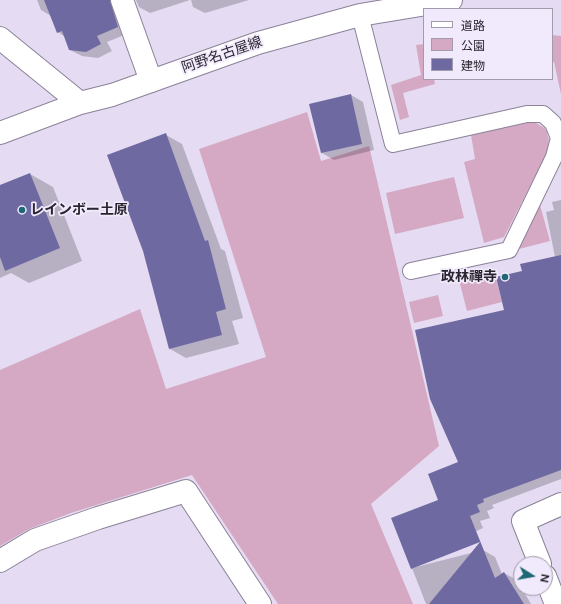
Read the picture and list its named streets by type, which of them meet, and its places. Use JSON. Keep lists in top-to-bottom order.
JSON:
{
  "streets": {
    "street": ["阿野名古屋線"]
  },
  "places": ["レインボー土原", "政林禪寺"],
  "legend": ["道路", "公園", "建物"],
  "north": "right"
}
